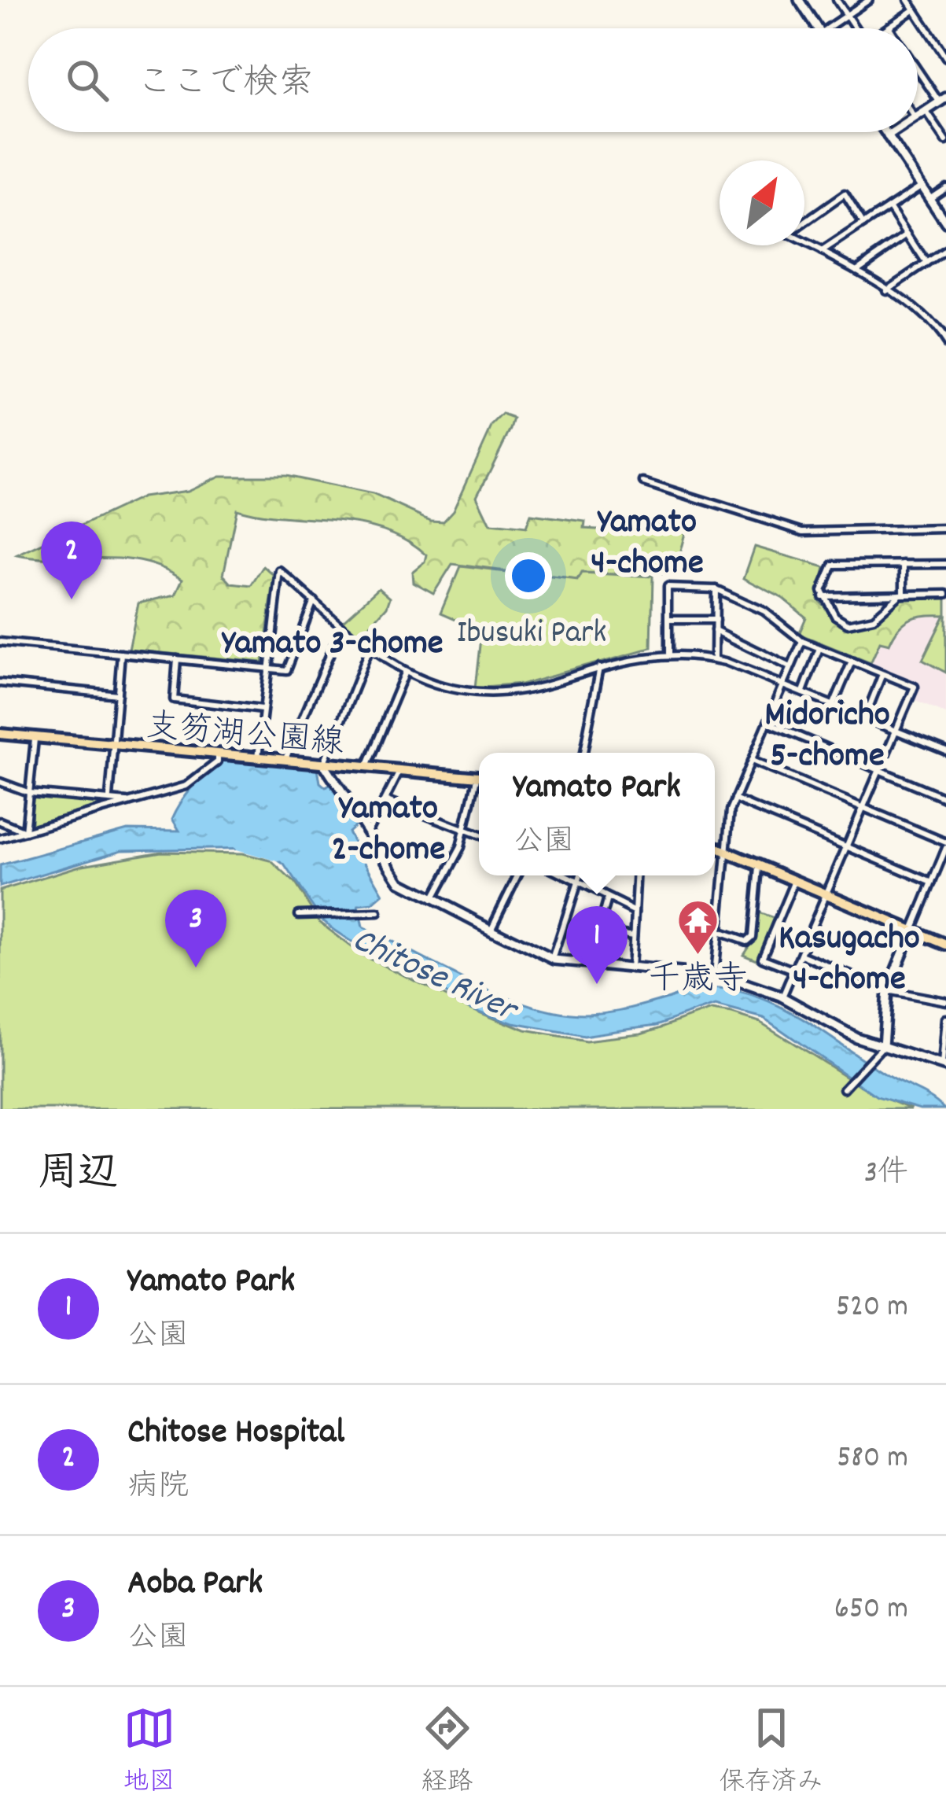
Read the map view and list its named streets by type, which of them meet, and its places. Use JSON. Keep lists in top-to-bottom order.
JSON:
{
  "streets": {
    "main road": ["支笏湖公園線"]
  },
  "districts": [
    "Yamato 4-chome",
    "Yamato 3-chome",
    "Midoricho 5-chome",
    "Yamato 2-chome",
    "Kasugacho 4-chome"
  ],
  "water": ["Chitose River"],
  "parks": ["Ibusuki Park"],
  "places": {
    "temple": ["千歳寺"]
  },
  "north": "top right",
  "page": {
    "search": "ここで検索",
    "pins": ["2", "3", "1"],
    "popup": ["Yamato Park", "公園"],
    "heading": ["周辺", "3件"],
    "list": [
      {
        "mark": "1",
        "name": "Yamato Park",
        "note": "公園",
        "value": "520 m"
      },
      {
        "mark": "2",
        "name": "Chitose Hospital",
        "note": "病院",
        "value": "580 m"
      },
      {
        "mark": "3",
        "name": "Aoba Park",
        "note": "公園",
        "value": "650 m"
      }
    ],
    "nav": ["地図", "経路", "保存済み"]
  }
}
